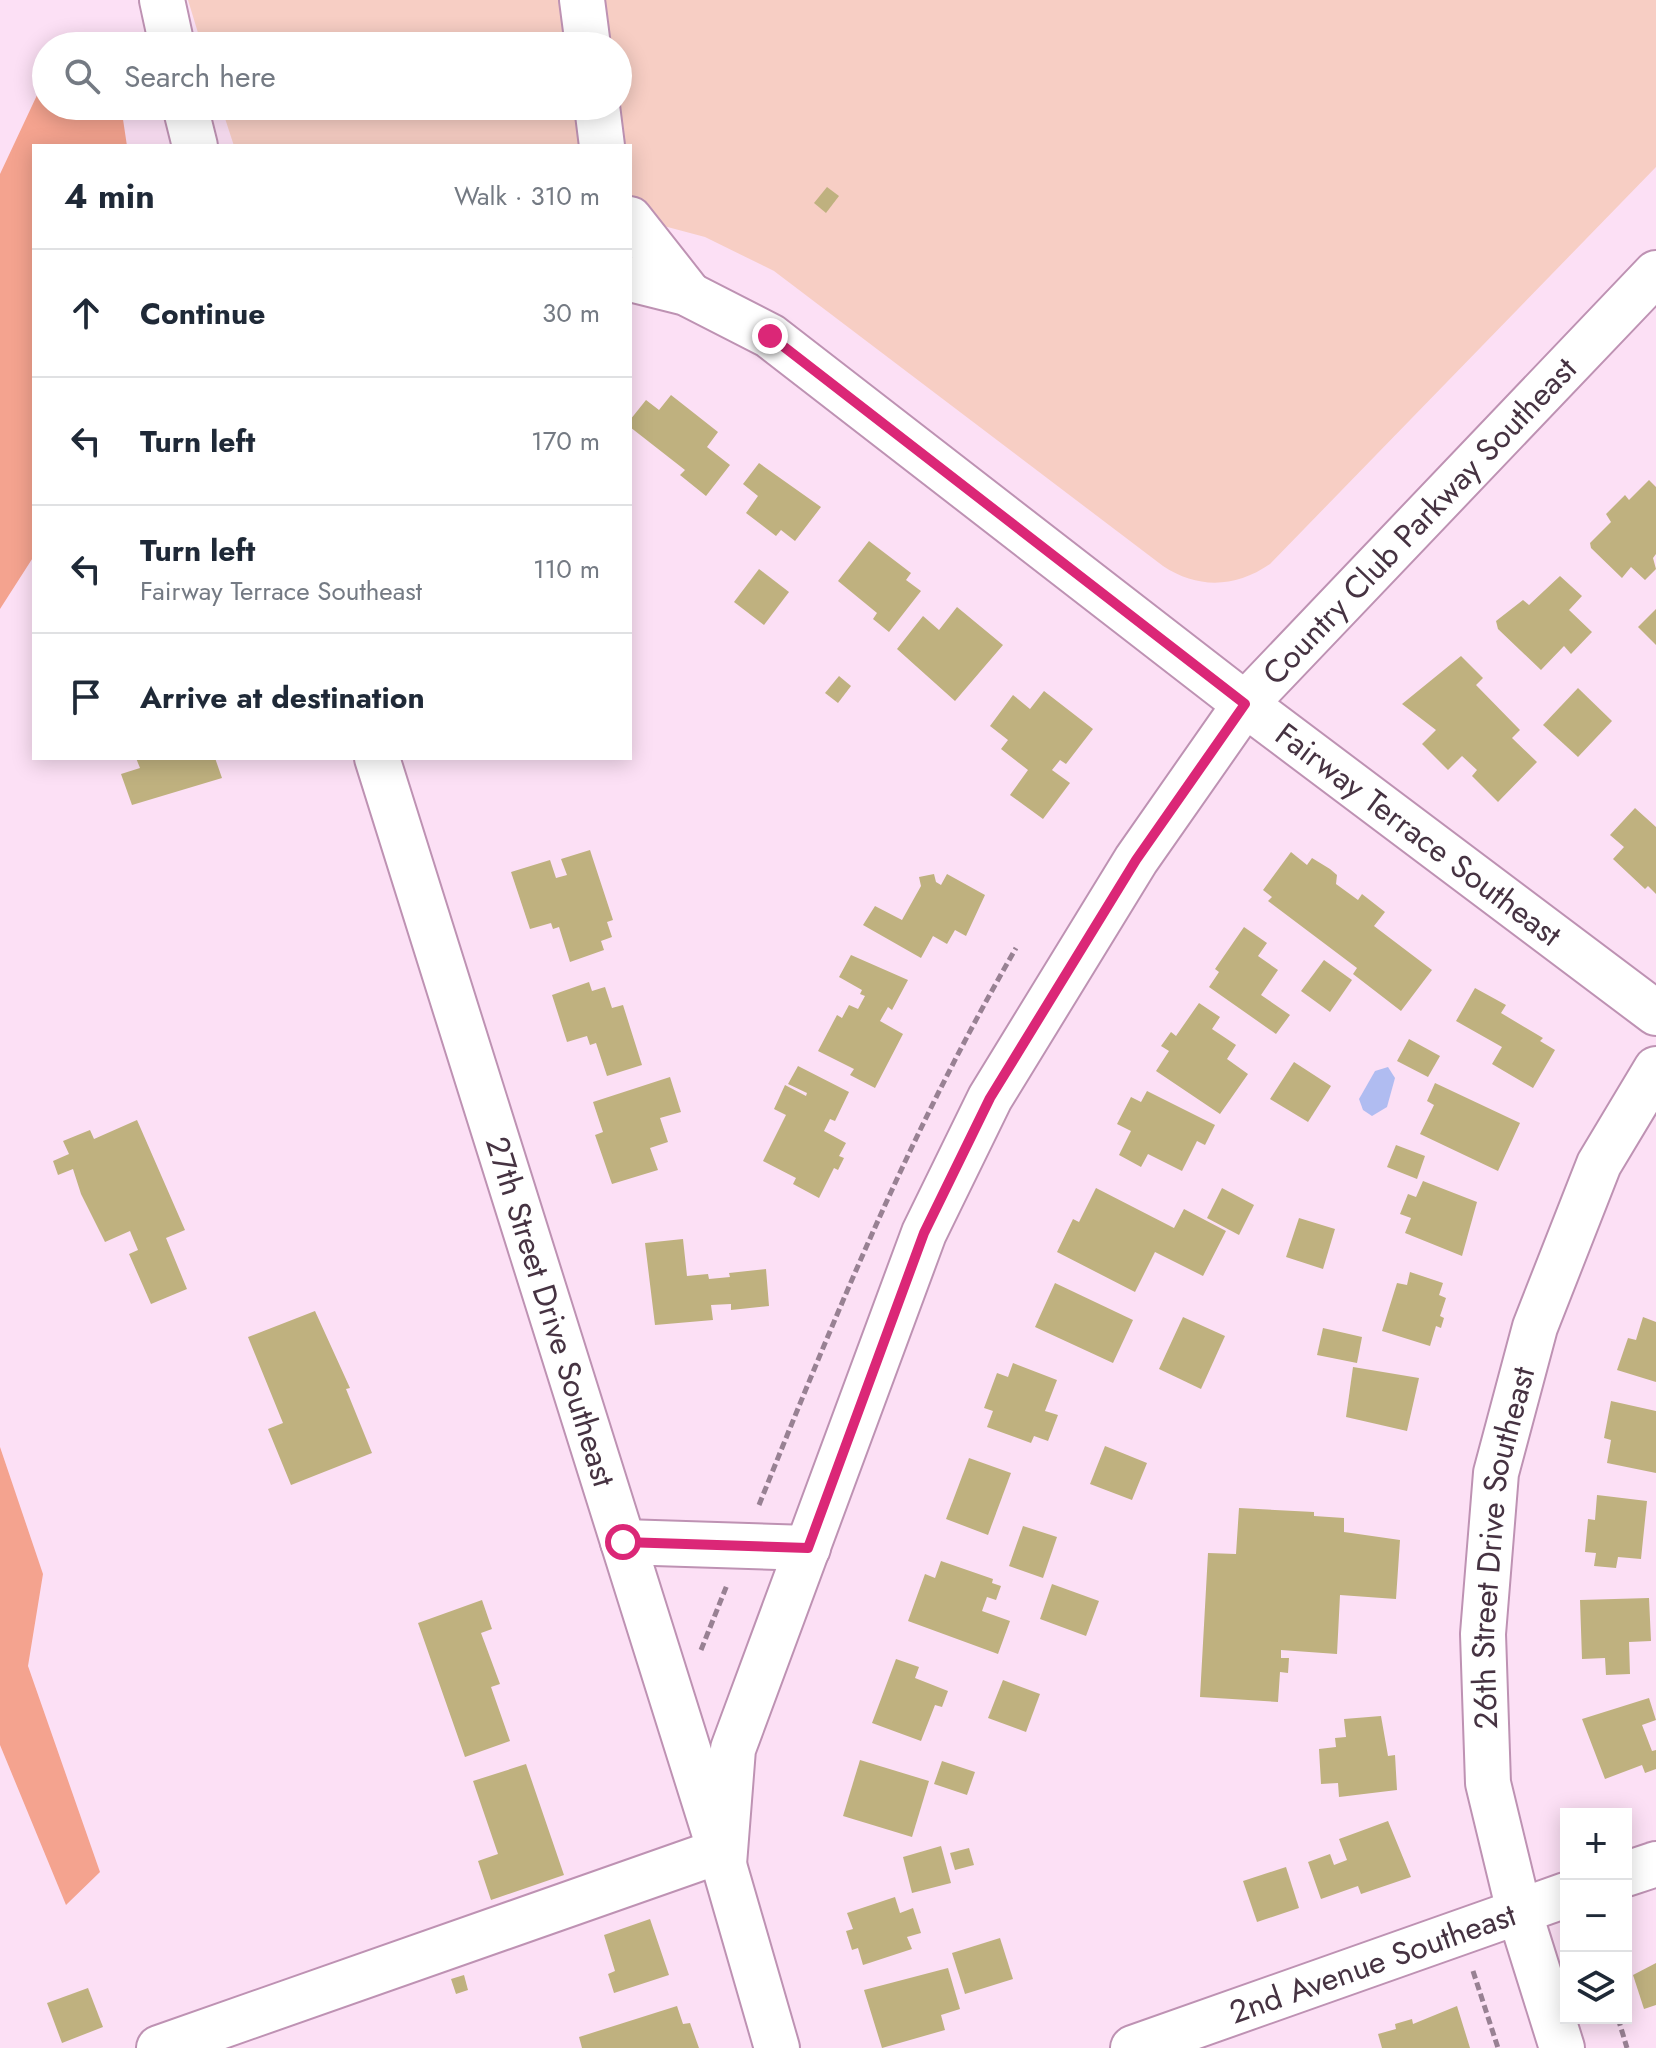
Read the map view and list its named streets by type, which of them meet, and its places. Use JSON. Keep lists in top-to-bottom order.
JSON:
{
  "streets": {
    "street": [
      "Country Club Parkway Southeast",
      "Fairway Terrace Southeast",
      "27th Street Drive Southeast",
      "26th Street Drive Southeast",
      "2nd Avenue Southeast"
    ]
  },
  "crossings": [
    ["Country Club Parkway Southeast", "Fairway Terrace Southeast"],
    ["Country Club Parkway Southeast", "27th Street Drive Southeast"],
    ["26th Street Drive Southeast", "2nd Avenue Southeast"]
  ],
  "page": {
    "search": "Search here",
    "heading": ["4 min", "Walk · 310 m"],
    "list": [
      ["Continue", "30 m"],
      ["Turn left", "170 m"],
      ["Turn left", "Fairway Terrace Southeast", "110 m"],
      "Arrive at destination"
    ],
    "map_buttons": ["+", "−"]
  }
}
